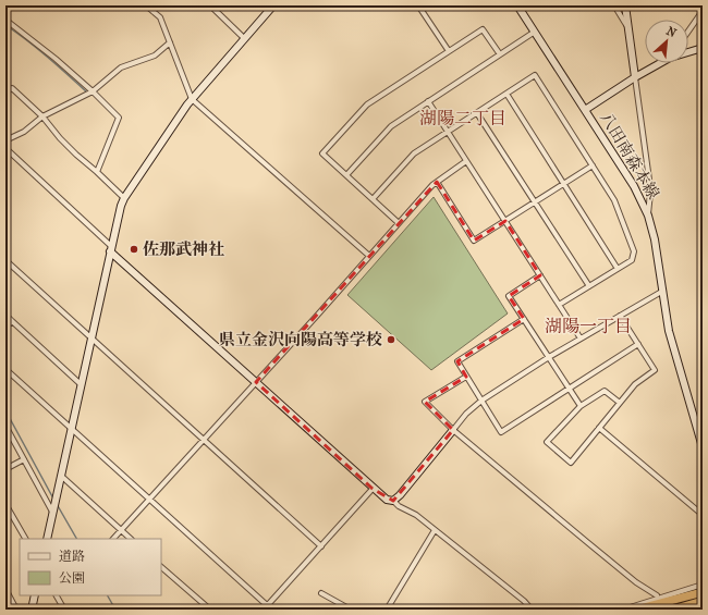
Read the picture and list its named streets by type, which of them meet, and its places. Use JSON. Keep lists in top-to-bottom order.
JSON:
{
  "streets": {
    "street": ["八田南森本線"]
  },
  "districts": ["湖陽二丁目", "湖陽一丁目"],
  "places": ["佐那武神社", "県立金沢向陽高等学校"],
  "legend": ["道路", "公園"],
  "north": "top right"
}
